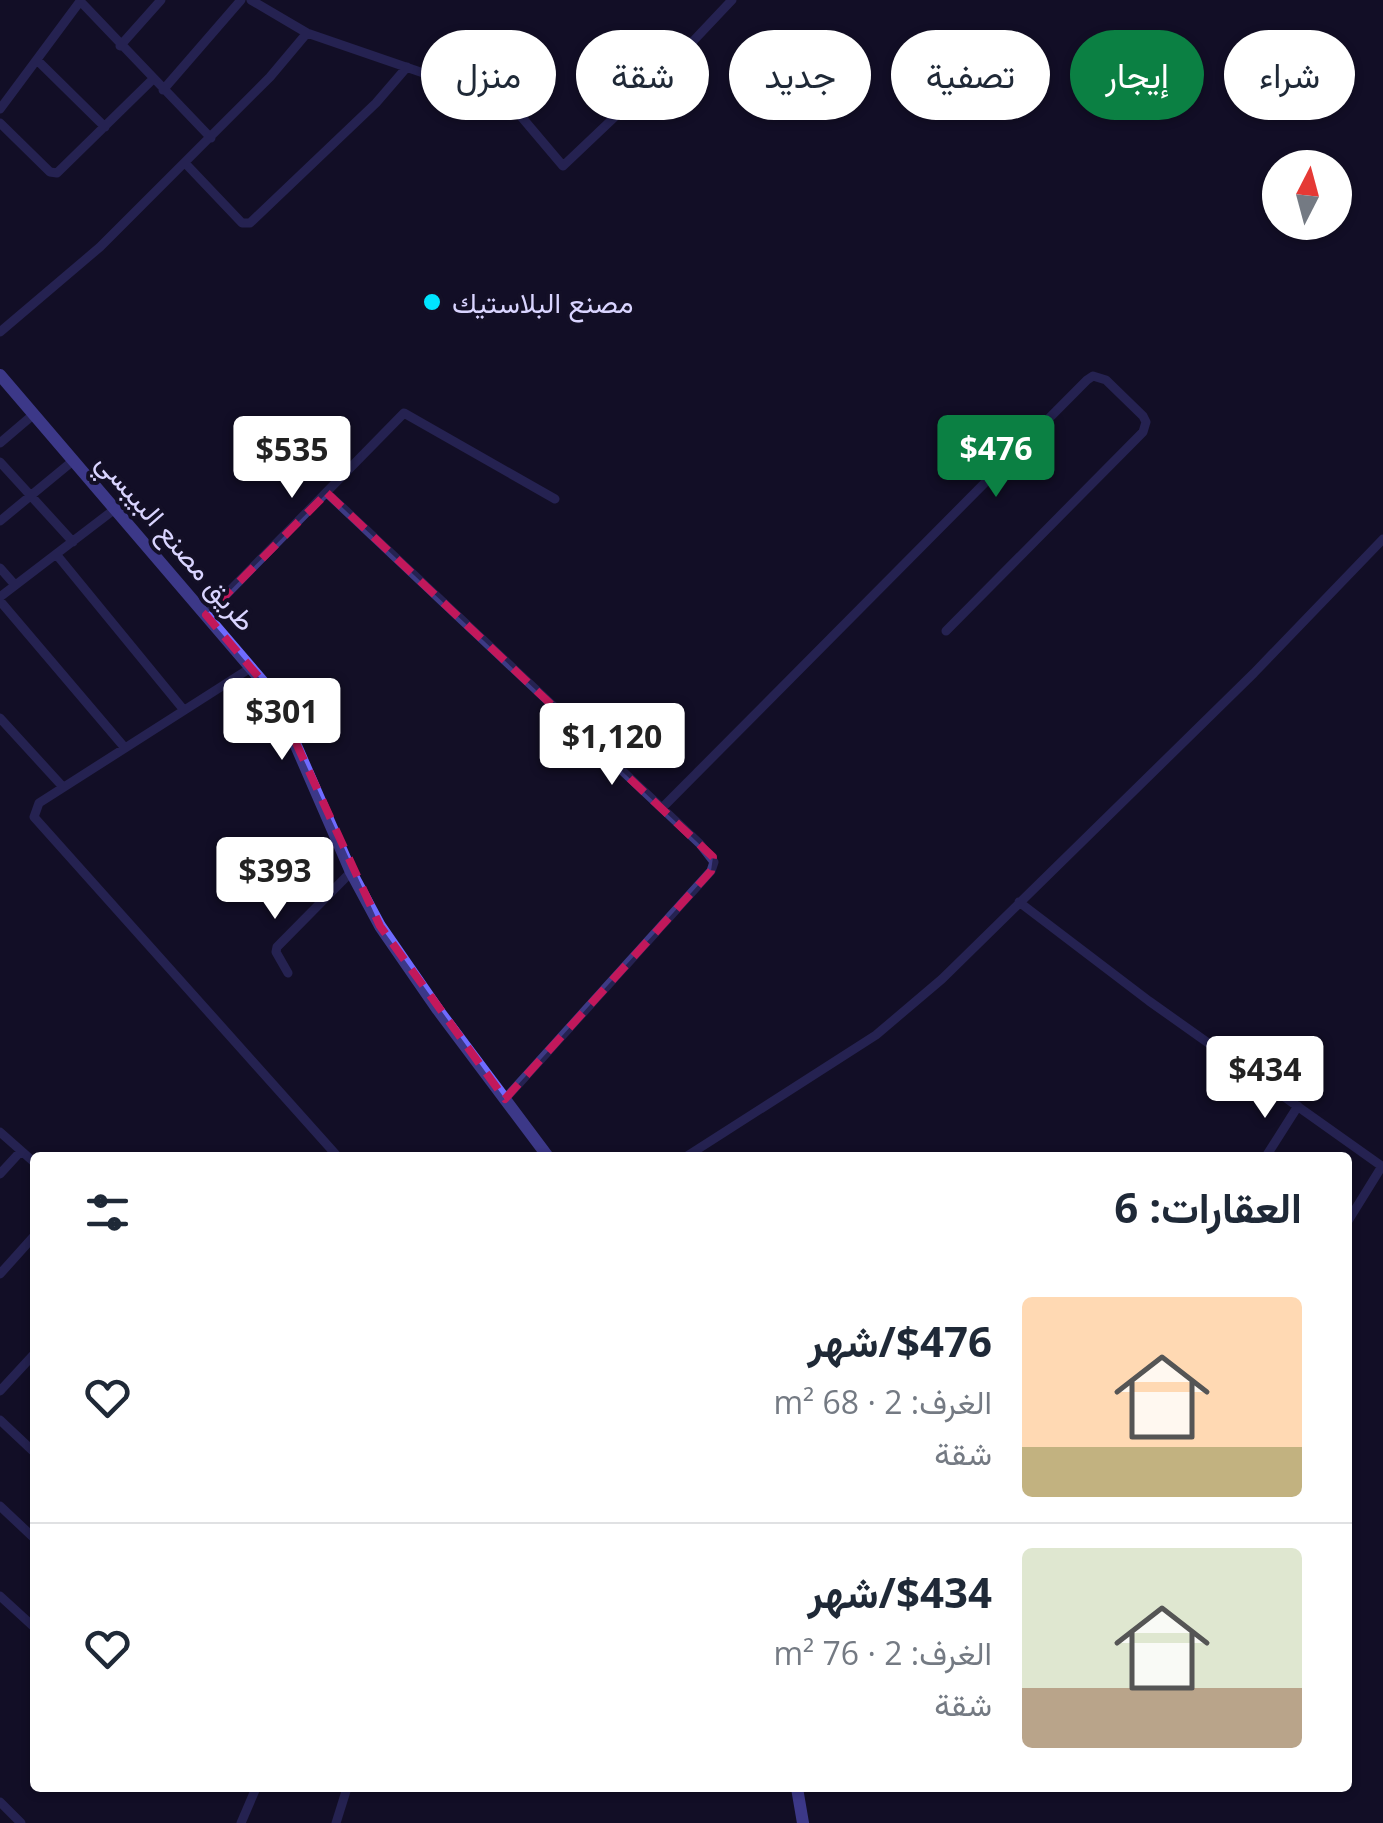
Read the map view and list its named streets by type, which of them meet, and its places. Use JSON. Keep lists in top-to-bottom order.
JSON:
{
  "streets": {
    "main road": ["طريق مصنع البيبسي"]
  },
  "places": ["مصنع البلاستيك"],
  "north": "top",
  "page": {
    "chip": [
      "شراء",
      "إيجار",
      "تصفية",
      "جديد",
      "شقة",
      "منزل"
    ],
    "price": [
      "$476",
      "$535",
      "$301",
      "$1,120",
      "$393",
      "$434"
    ],
    "heading": "العقارات: 6",
    "list": [
      {
        "name": "$476/شهر",
        "note": "الغرف: 2 · 68 m² · شقة"
      },
      {
        "name": "$434/شهر",
        "note": "الغرف: 2 · 76 m² · شقة"
      }
    ]
  }
}
